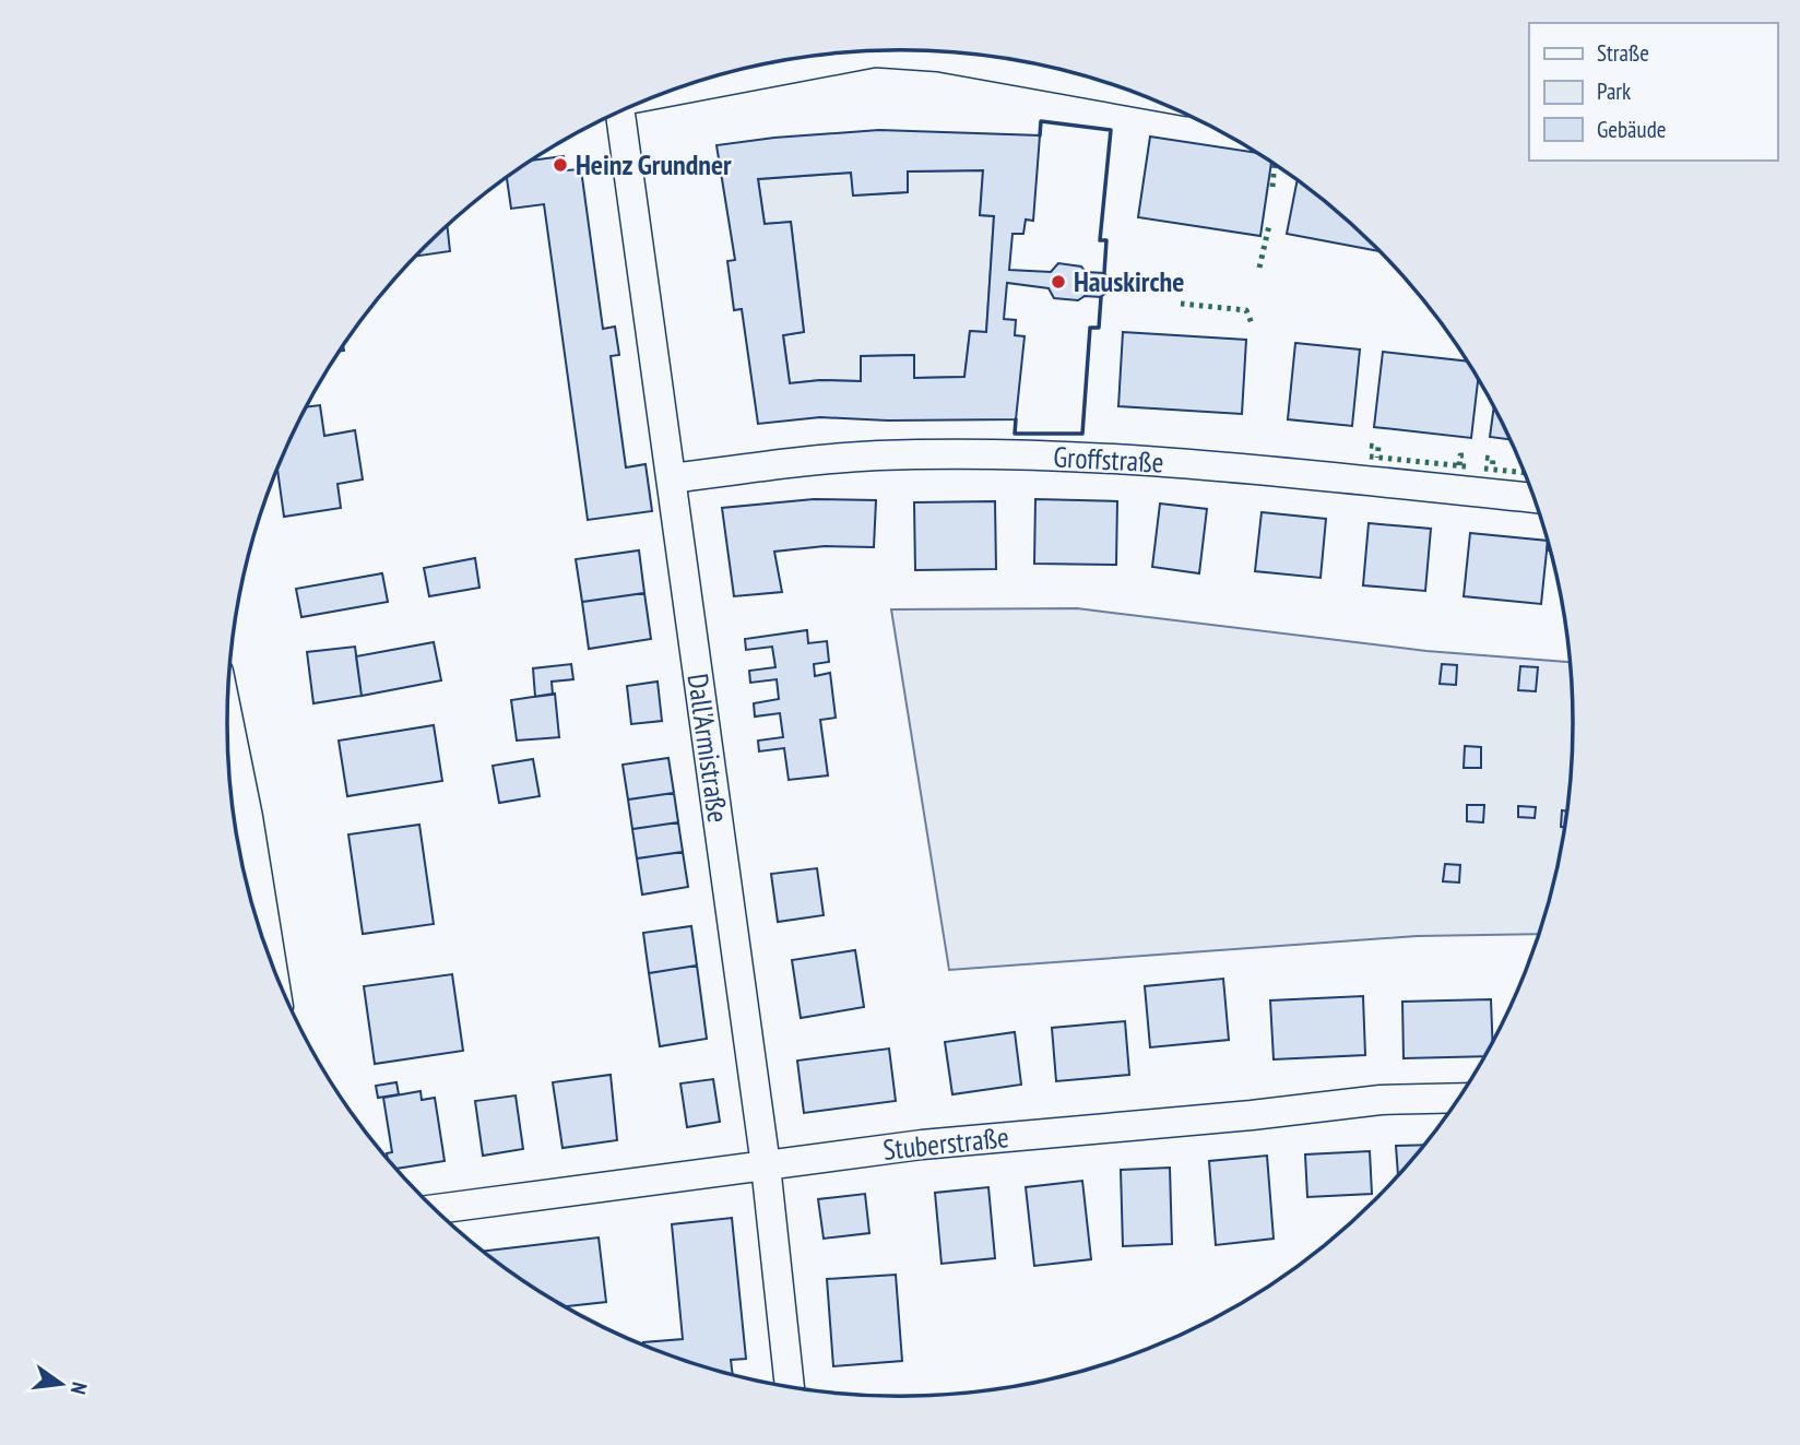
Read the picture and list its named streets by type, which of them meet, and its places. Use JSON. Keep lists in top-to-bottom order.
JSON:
{
  "streets": {
    "street": ["Groffstraße", "Dall'Armistraße", "Stuberstraße"]
  },
  "crossings": [
    ["Groffstraße", "Dall'Armistraße"],
    ["Dall'Armistraße", "Stuberstraße"]
  ],
  "places": ["Heinz Grundner", "Hauskirche"],
  "legend": ["Straße", "Park", "Gebäude"],
  "north": "right"
}
